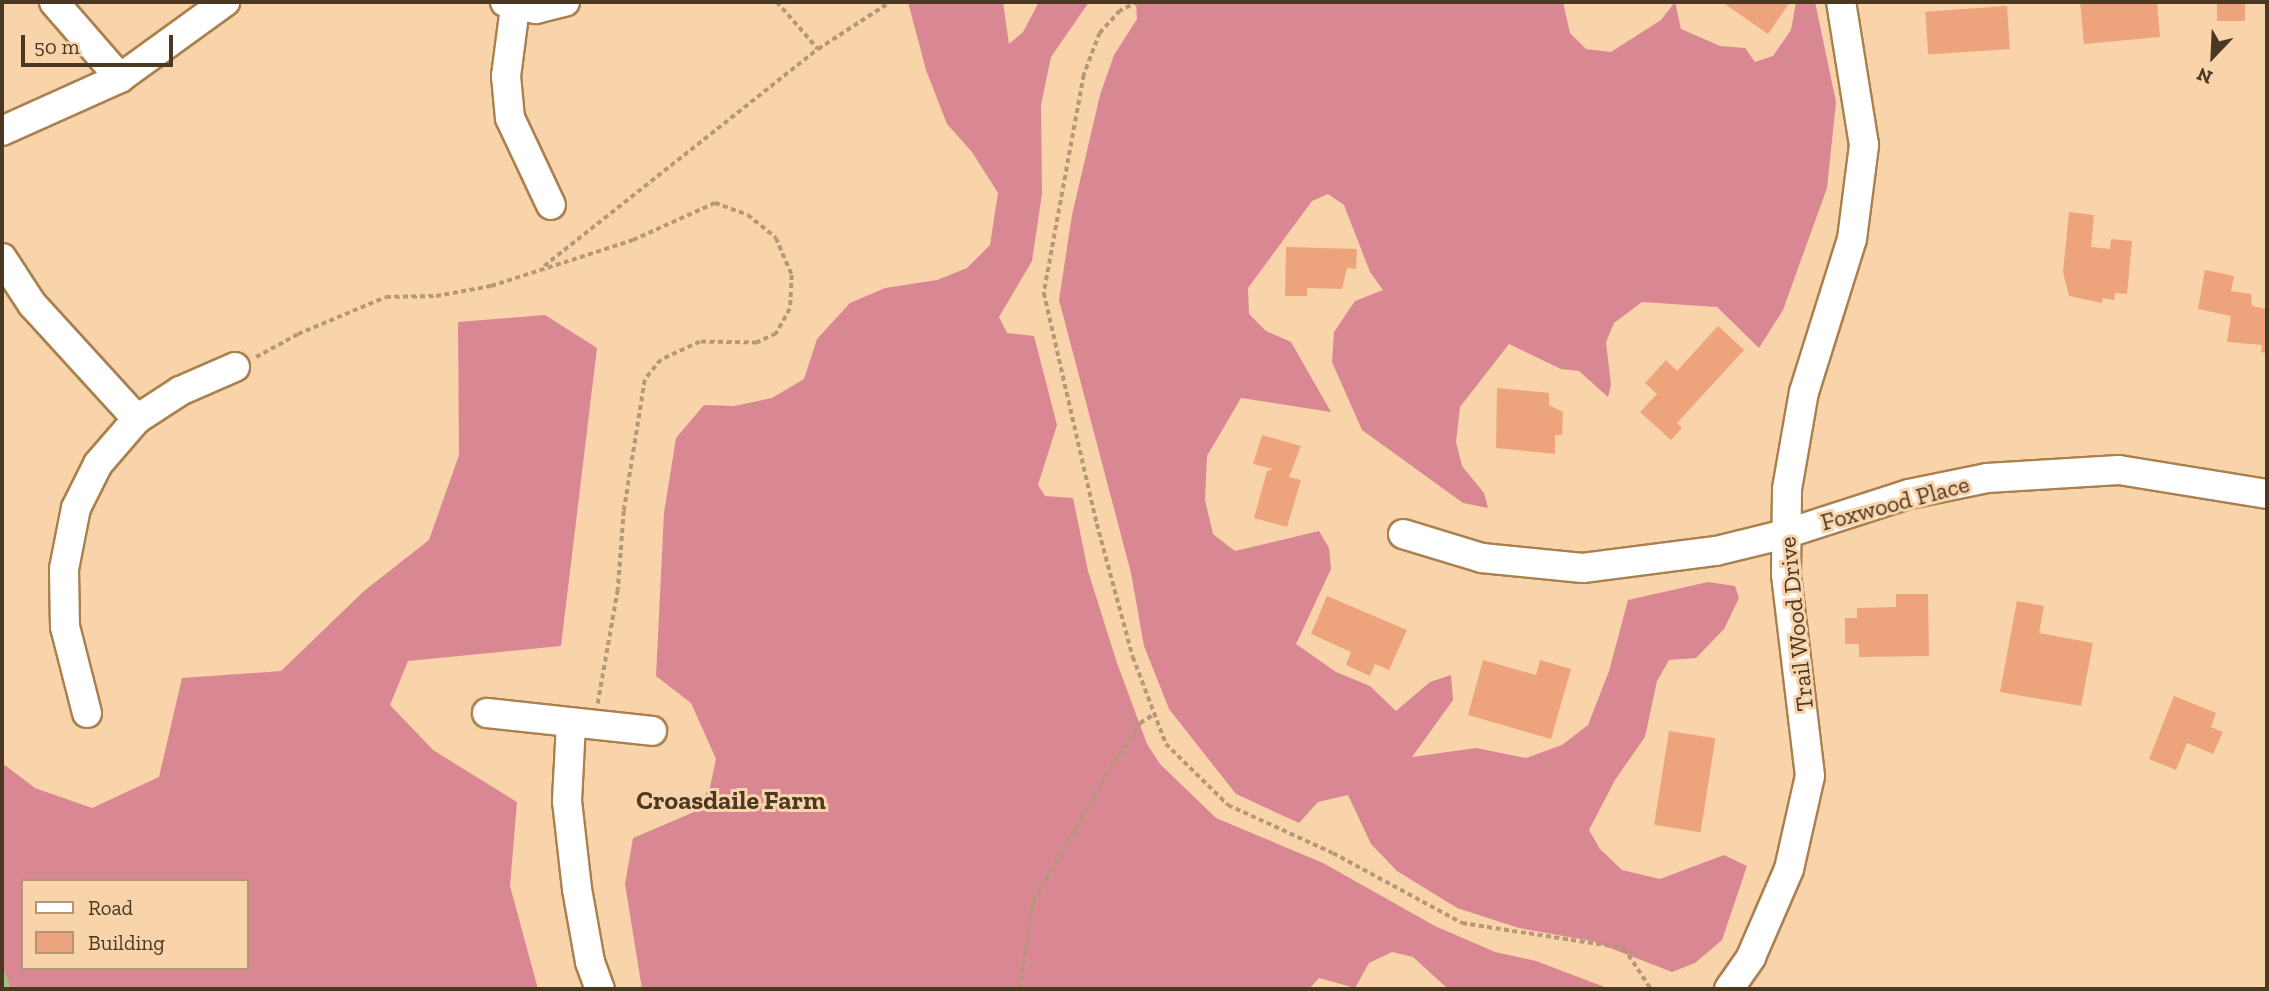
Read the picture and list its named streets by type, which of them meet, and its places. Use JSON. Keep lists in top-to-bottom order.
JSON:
{
  "streets": {
    "street": ["Foxwood Place", "Trail Wood Drive"]
  },
  "crossings": [
    ["Foxwood Place", "Trail Wood Drive"]
  ],
  "districts": ["Croasdaile Farm"],
  "legend": ["Road", "Building"],
  "scale_bar": "50 m",
  "north": "bottom left"
}
